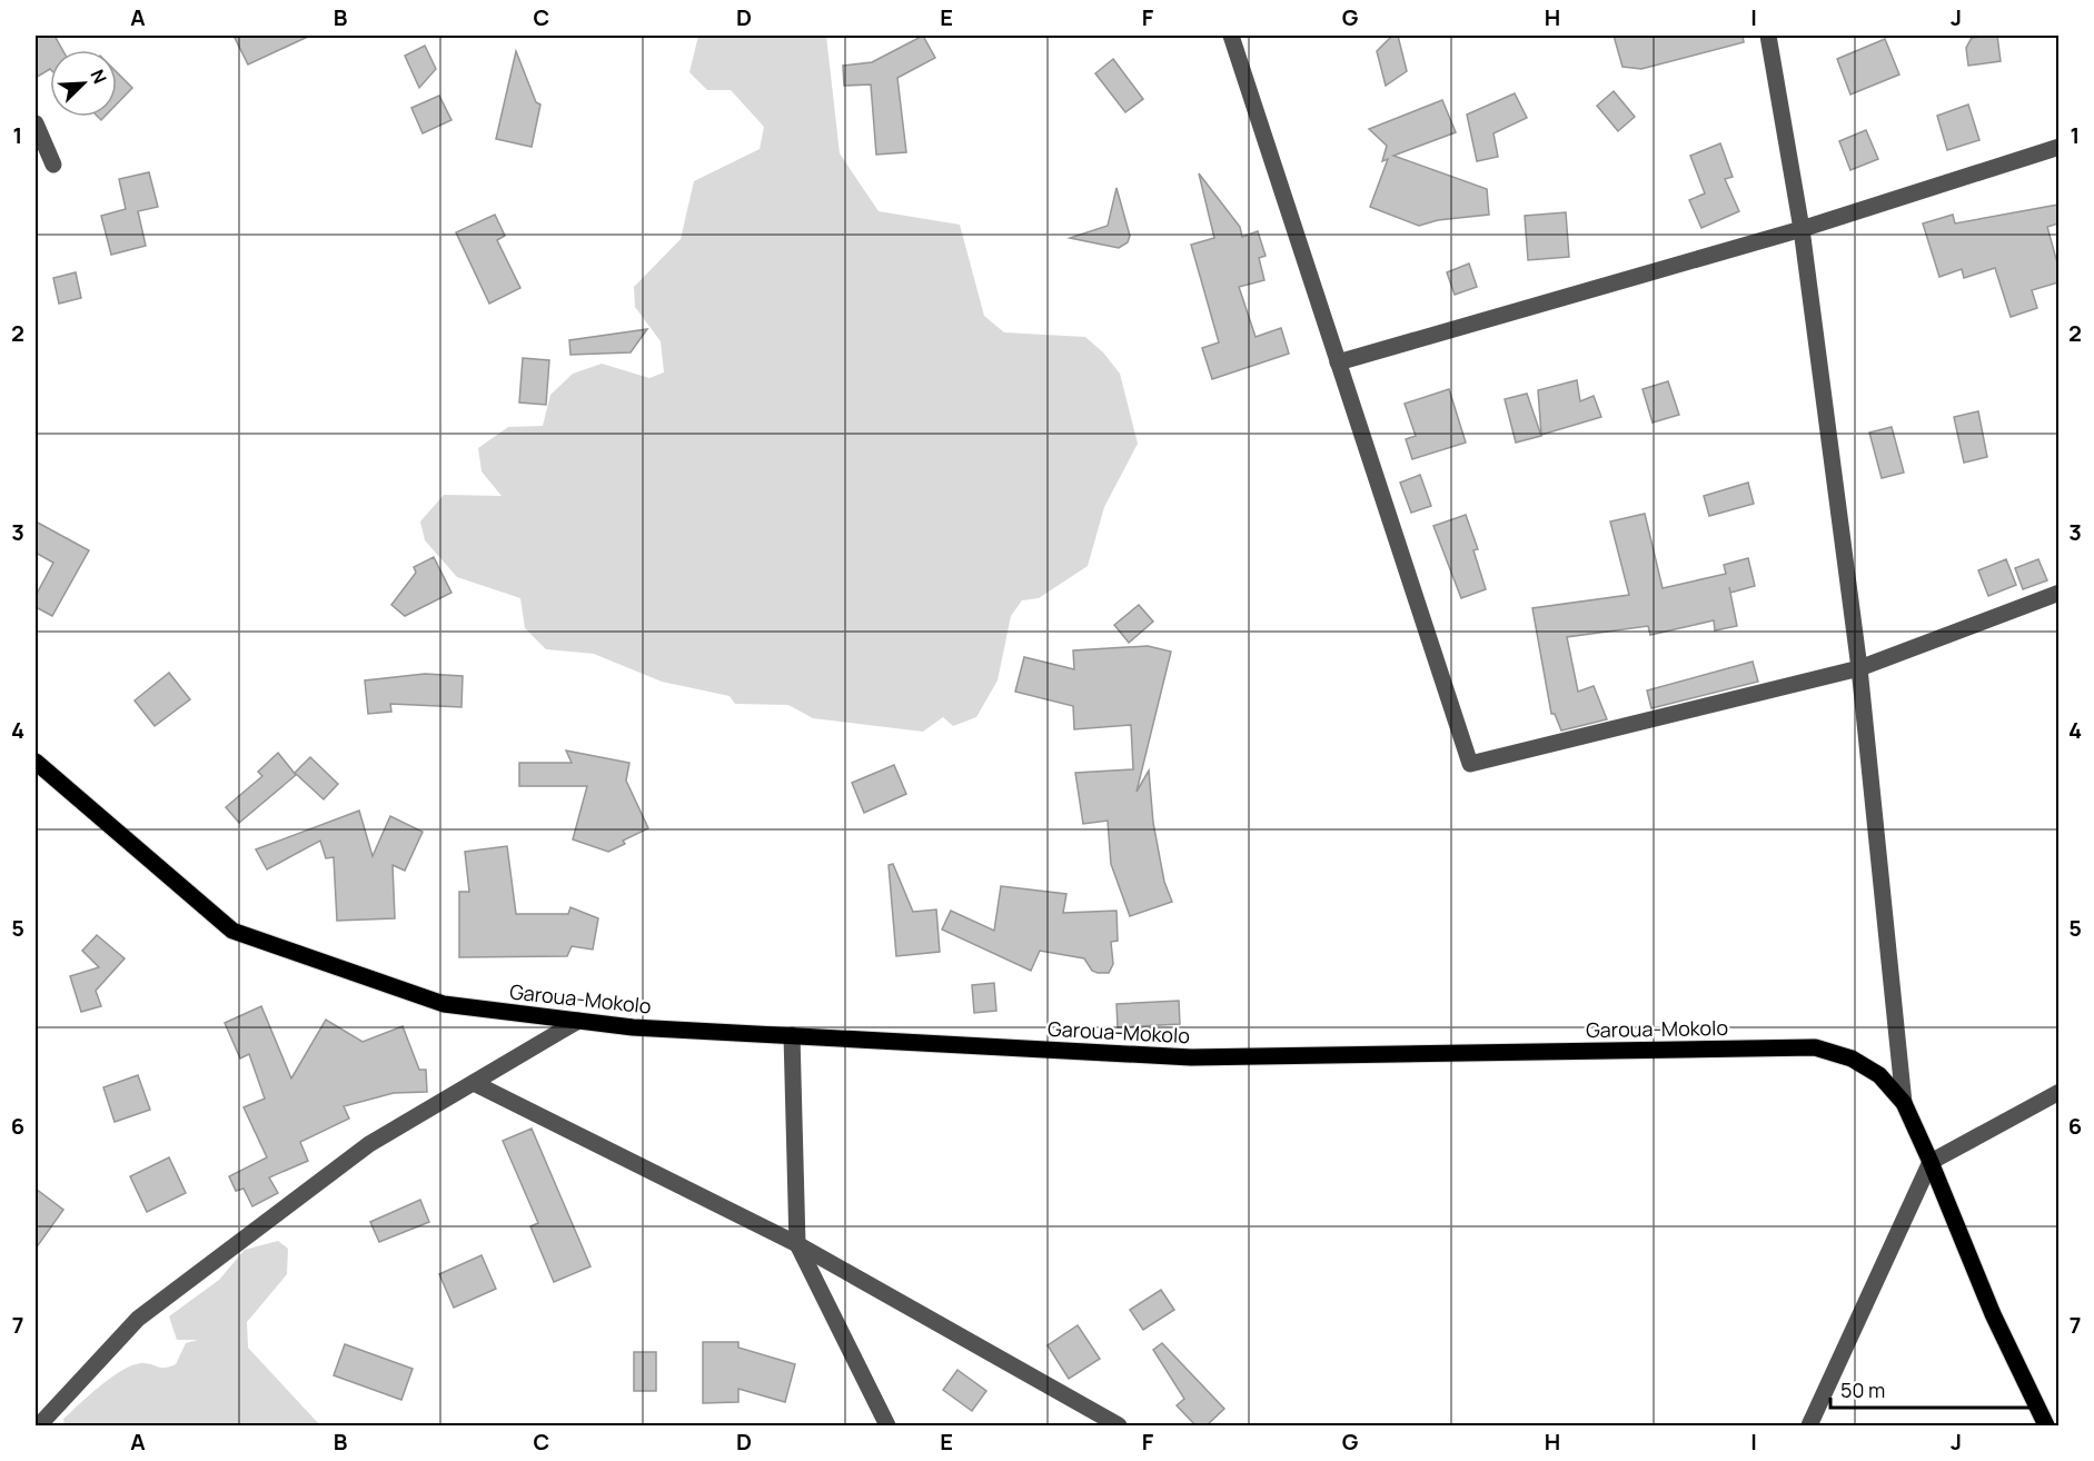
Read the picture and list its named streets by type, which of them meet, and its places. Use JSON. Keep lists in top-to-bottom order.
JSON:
{
  "streets": {
    "main road": ["Garoua-Mokolo"]
  },
  "scale_bar": "50 m",
  "north": "top right",
  "grid": {
    "columns": [
      "A",
      "B",
      "C",
      "D",
      "E",
      "F",
      "G",
      "H",
      "I",
      "J"
    ],
    "rows": [
      "1",
      "2",
      "3",
      "4",
      "5",
      "6",
      "7"
    ]
  }
}
